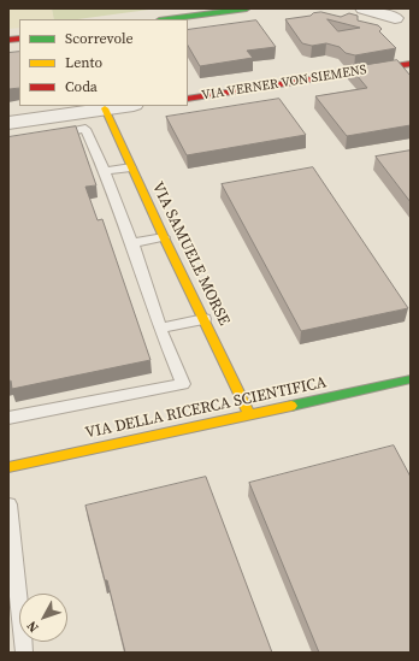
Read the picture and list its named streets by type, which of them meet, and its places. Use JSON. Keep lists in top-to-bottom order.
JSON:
{
  "streets": {
    "street": ["VIA VERNER VON SIEMENS", "VIA SAMUELE MORSE", "VIA DELLA RICERCA SCIENTIFICA"]
  },
  "crossings": [
    ["VIA SAMUELE MORSE", "VIA DELLA RICERCA SCIENTIFICA"]
  ],
  "legend": ["Scorrevole", "Lento", "Coda"],
  "north": "bottom left"
}
